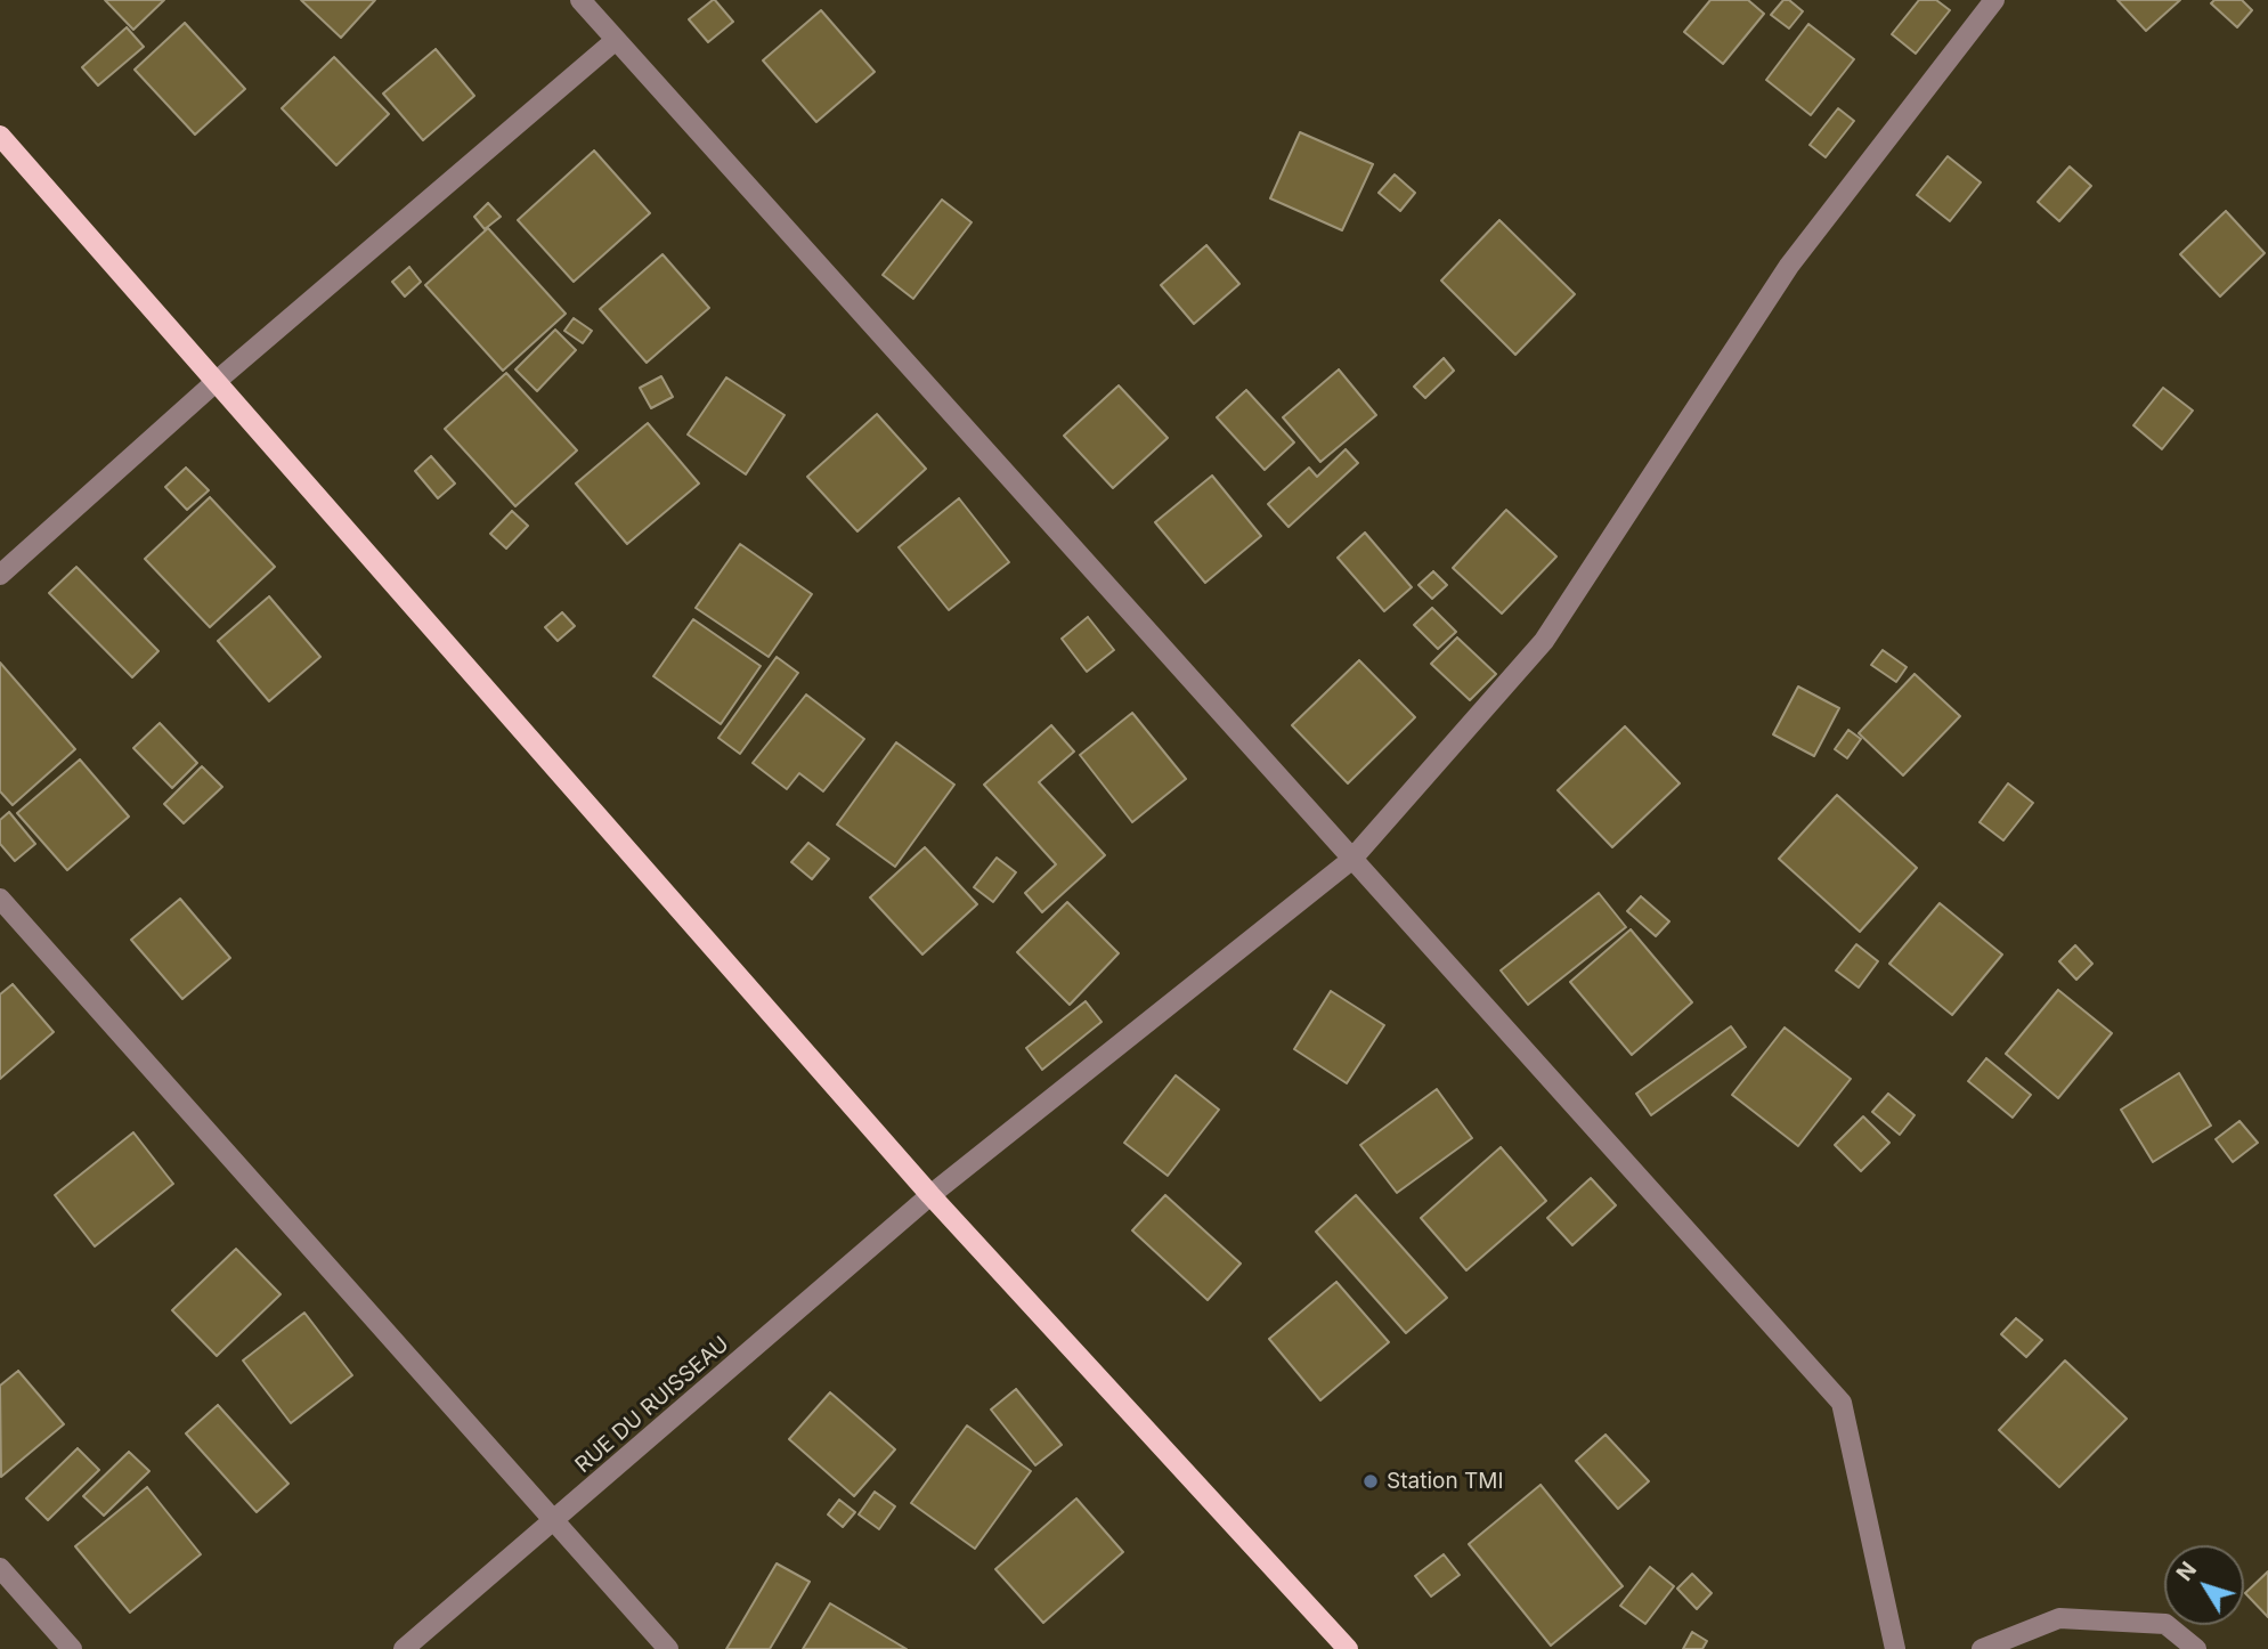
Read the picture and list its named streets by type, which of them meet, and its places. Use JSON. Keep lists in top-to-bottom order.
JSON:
{
  "streets": {
    "street": ["RUE DU RUISSEAU"]
  },
  "places": ["Station TMI"],
  "north": "top left"
}
